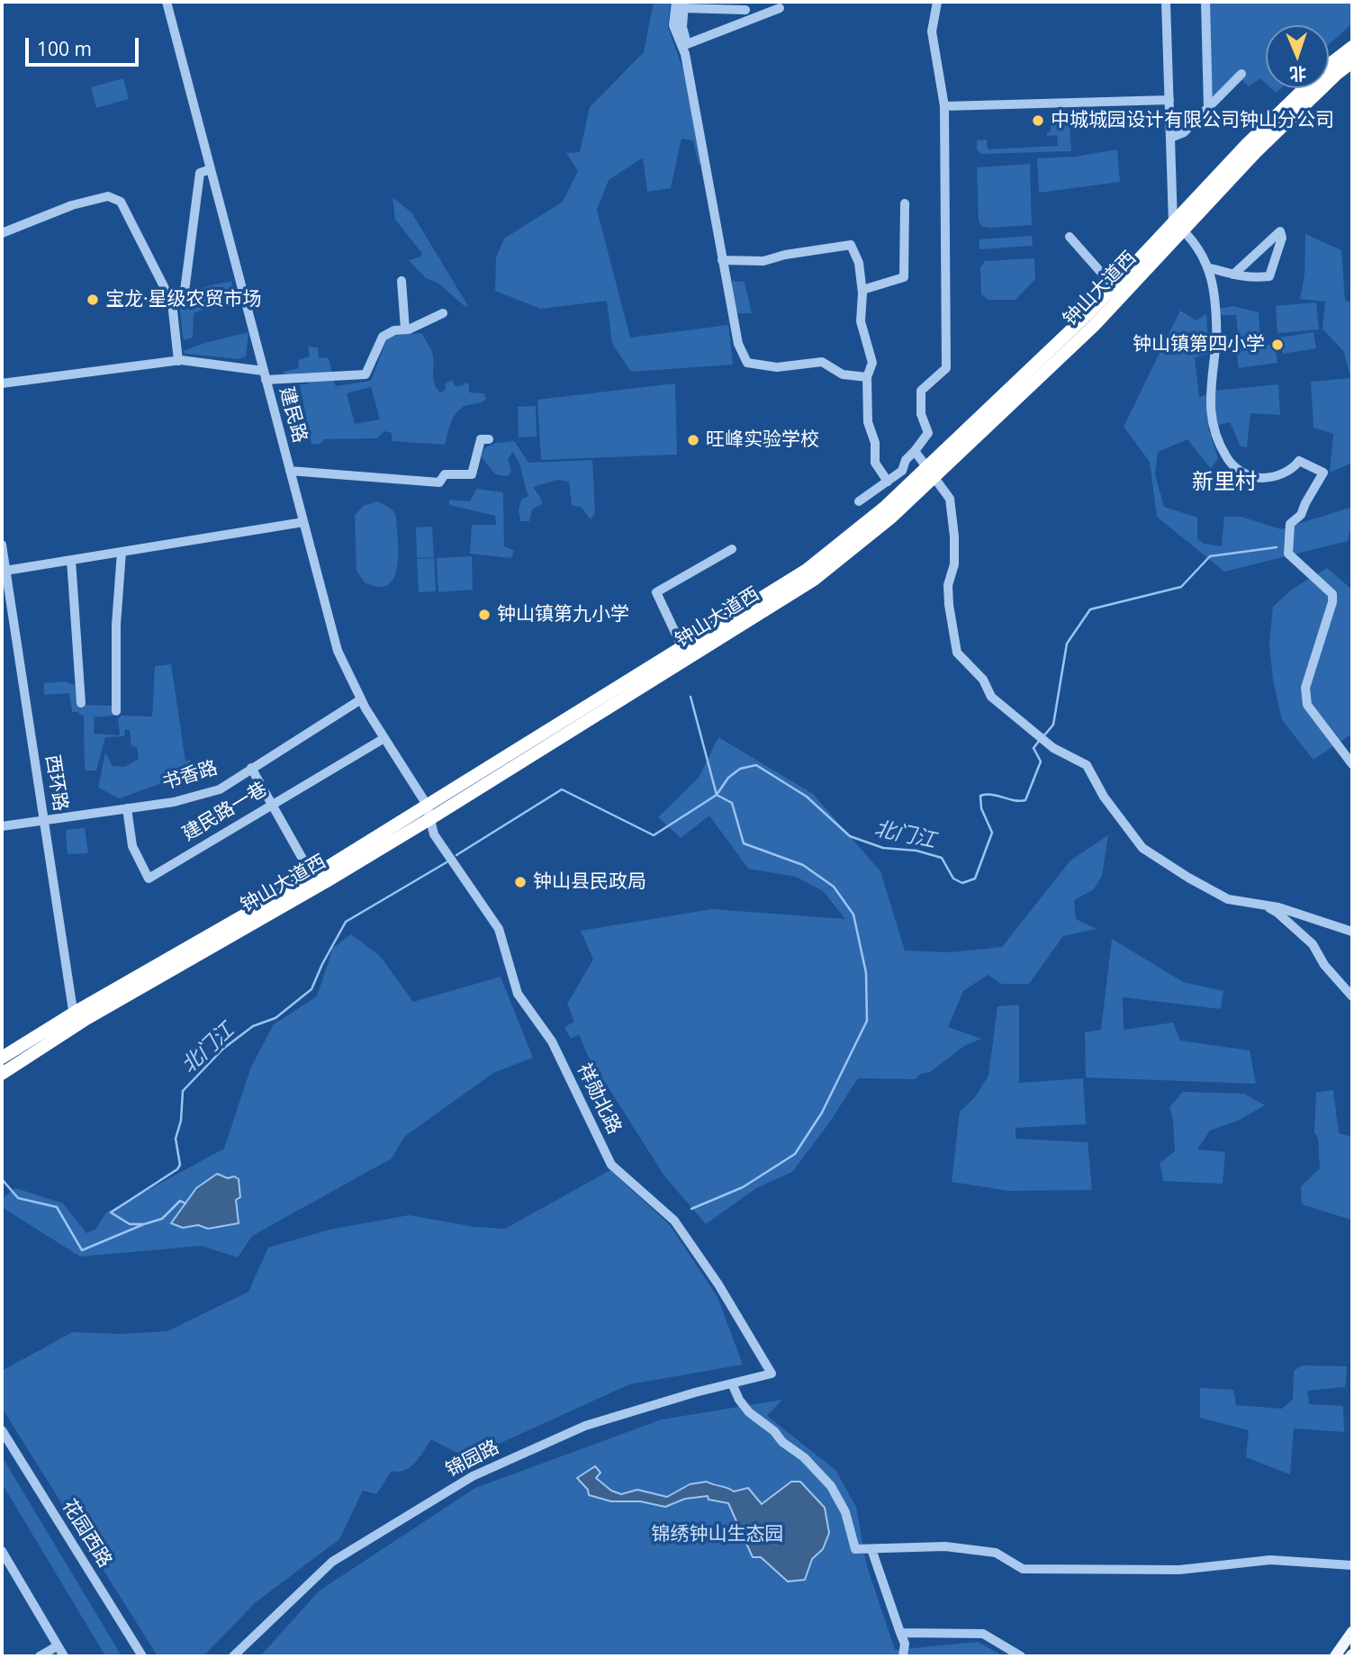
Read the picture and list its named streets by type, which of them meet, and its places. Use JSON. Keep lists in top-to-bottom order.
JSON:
{
  "streets": {
    "highway": ["钟山大道西"],
    "street": [
      "建民路",
      "书香路",
      "西环路",
      "建民路一巷",
      "祥勋北路",
      "锦园路",
      "花园西路"
    ]
  },
  "crossings": [
    ["钟山大道西", "建民路"],
    ["钟山大道西", "西环路"],
    ["钟山大道西", "祥勋北路"],
    ["建民路", "书香路"],
    ["建民路", "建民路一巷"],
    ["建民路", "祥勋北路"],
    ["书香路", "西环路"],
    ["书香路", "建民路一巷"],
    ["祥勋北路", "锦园路"]
  ],
  "districts": ["新里村"],
  "water": ["北门江"],
  "parks": ["锦绣钟山生态园"],
  "places": [
    "中城城园设计有限公司钟山分公司",
    "宝龙·星级农贸市场",
    "钟山镇第四小学",
    "旺峰实验学校",
    "钟山镇第九小学",
    "钟山县民政局"
  ],
  "scale_bar": "100 m",
  "north": "bottom"
}
